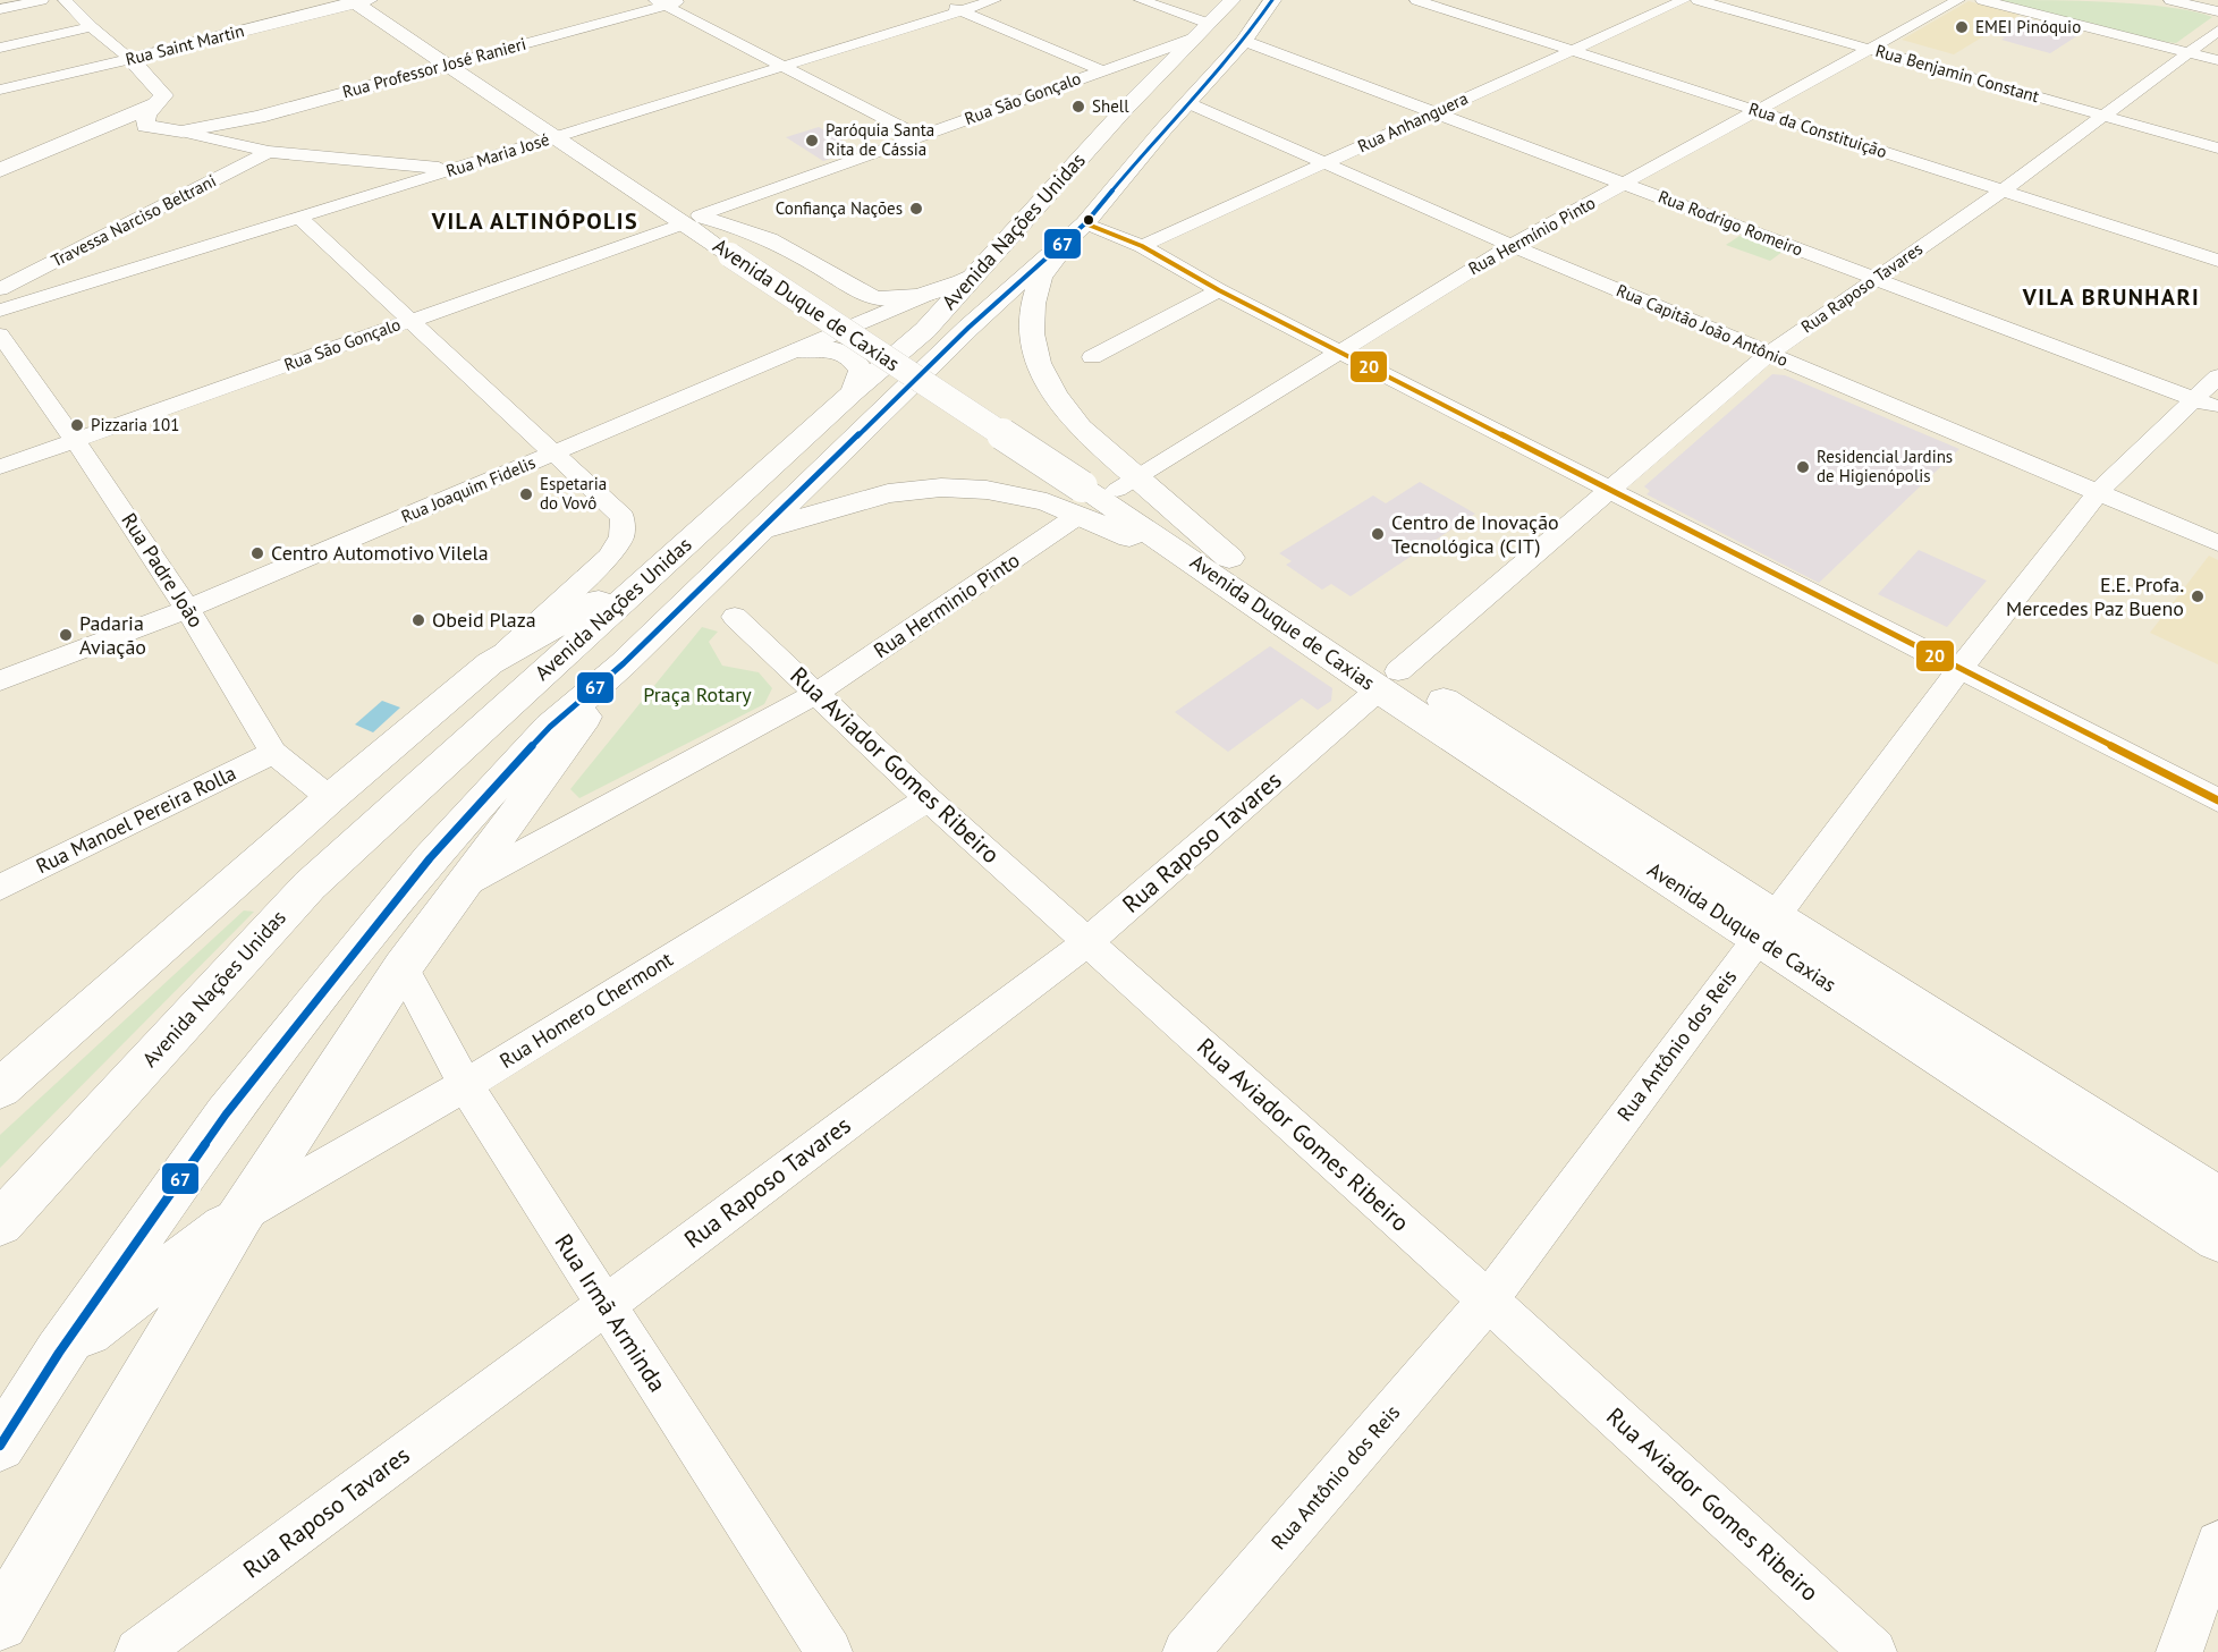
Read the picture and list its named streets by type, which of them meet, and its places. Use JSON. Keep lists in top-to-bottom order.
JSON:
{
  "streets": {
    "main road": [
      "Rua Saint Martin",
      "Rua Professor José Ranieri",
      "Avenida Nações Unidas",
      "Avenida Duque de Caxias"
    ],
    "street": [
      "Rua Benjamin Constant",
      "Rua São Gonçalo",
      "Rua Anhanguera",
      "Rua da Constituição",
      "Rua Maria José",
      "Travessa Narciso Beltrani",
      "Rua Rodrigo Romeiro",
      "Rua Hermínio Pinto",
      "Rua Raposo Tavares",
      "Rua Capitão João Antônio",
      "Rua Joaquim Fidelis",
      "Rua Padre João",
      "Rua Herminio Pinto",
      "Rua Aviador Gomes Ribeiro",
      "Rua Manoel Pereira Rolla",
      "Rua Homero Chermont",
      "Rua Antônio dos Reis",
      "Rua Irmã Arminda"
    ]
  },
  "crossings": [
    ["Rua Saint Martin", "Avenida Duque de Caxias"],
    ["Rua Professor José Ranieri", "Avenida Duque de Caxias"],
    ["Rua Benjamin Constant", "Rua Hermínio Pinto"],
    ["Rua Benjamin Constant", "Rua Raposo Tavares"],
    ["Rua São Gonçalo", "Avenida Nações Unidas"],
    ["Rua São Gonçalo", "Avenida Duque de Caxias"],
    ["Rua São Gonçalo", "Rua Padre João"],
    ["Rua Anhanguera", "Rua da Constituição"],
    ["Rua Anhanguera", "Rua Rodrigo Romeiro"],
    ["Rua Anhanguera", "Rua Capitão João Antônio"],
    ["Rua da Constituição", "Rua Hermínio Pinto"],
    ["Rua da Constituição", "Rua Raposo Tavares"],
    ["Rua Maria José", "Avenida Duque de Caxias"],
    ["Rua Rodrigo Romeiro", "Avenida Nações Unidas"],
    ["Rua Rodrigo Romeiro", "Rua Hermínio Pinto"],
    ["Rua Rodrigo Romeiro", "Rua Raposo Tavares"],
    ["Rua Rodrigo Romeiro", "Rua Antônio dos Reis"],
    ["Avenida Nações Unidas", "Rua Capitão João Antônio"],
    ["Avenida Nações Unidas", "Rua Joaquim Fidelis"],
    ["Avenida Nações Unidas", "Rua Padre João"],
    ["Avenida Nações Unidas", "Rua Homero Chermont"],
    ["Avenida Nações Unidas", "Rua Irmã Arminda"],
    ["Rua Hermínio Pinto", "Avenida Duque de Caxias"],
    ["Rua Hermínio Pinto", "Rua Capitão João Antônio"],
    ["Rua Hermínio Pinto", "Rua Herminio Pinto"],
    ["Rua Raposo Tavares", "Avenida Duque de Caxias"],
    ["Rua Raposo Tavares", "Rua Capitão João Antônio"],
    ["Rua Raposo Tavares", "Rua Aviador Gomes Ribeiro"],
    ["Rua Raposo Tavares", "Rua Irmã Arminda"],
    ["Avenida Duque de Caxias", "Rua Herminio Pinto"],
    ["Avenida Duque de Caxias", "Rua Antônio dos Reis"],
    ["Rua Capitão João Antônio", "Rua Antônio dos Reis"],
    ["Rua Joaquim Fidelis", "Rua Padre João"],
    ["Rua Padre João", "Rua Manoel Pereira Rolla"],
    ["Rua Herminio Pinto", "Rua Aviador Gomes Ribeiro"],
    ["Rua Aviador Gomes Ribeiro", "Rua Homero Chermont"],
    ["Rua Aviador Gomes Ribeiro", "Rua Antônio dos Reis"],
    ["Rua Homero Chermont", "Rua Irmã Arminda"]
  ],
  "districts": ["VILA ALTINÓPOLIS", "VILA BRUNHARI"],
  "parks": ["Praça Rotary"],
  "places": [
    "EMEI Pinóquio",
    "Shell",
    "Paróquia Santa Rita de Cássia",
    "Confiança Nações",
    "Pizzaria 101",
    "Residencial Jardins de Higienópolis",
    "Espetaria do Vovô",
    "Centro de Inovação Tecnológica (CIT)",
    "Centro Automotivo Vilela",
    "E.E. Profa. Mercedes Paz Bueno",
    "Obeid Plaza",
    "Padaria Aviação"
  ],
  "lines": ["transit line 67", "transit line 20"]
}
